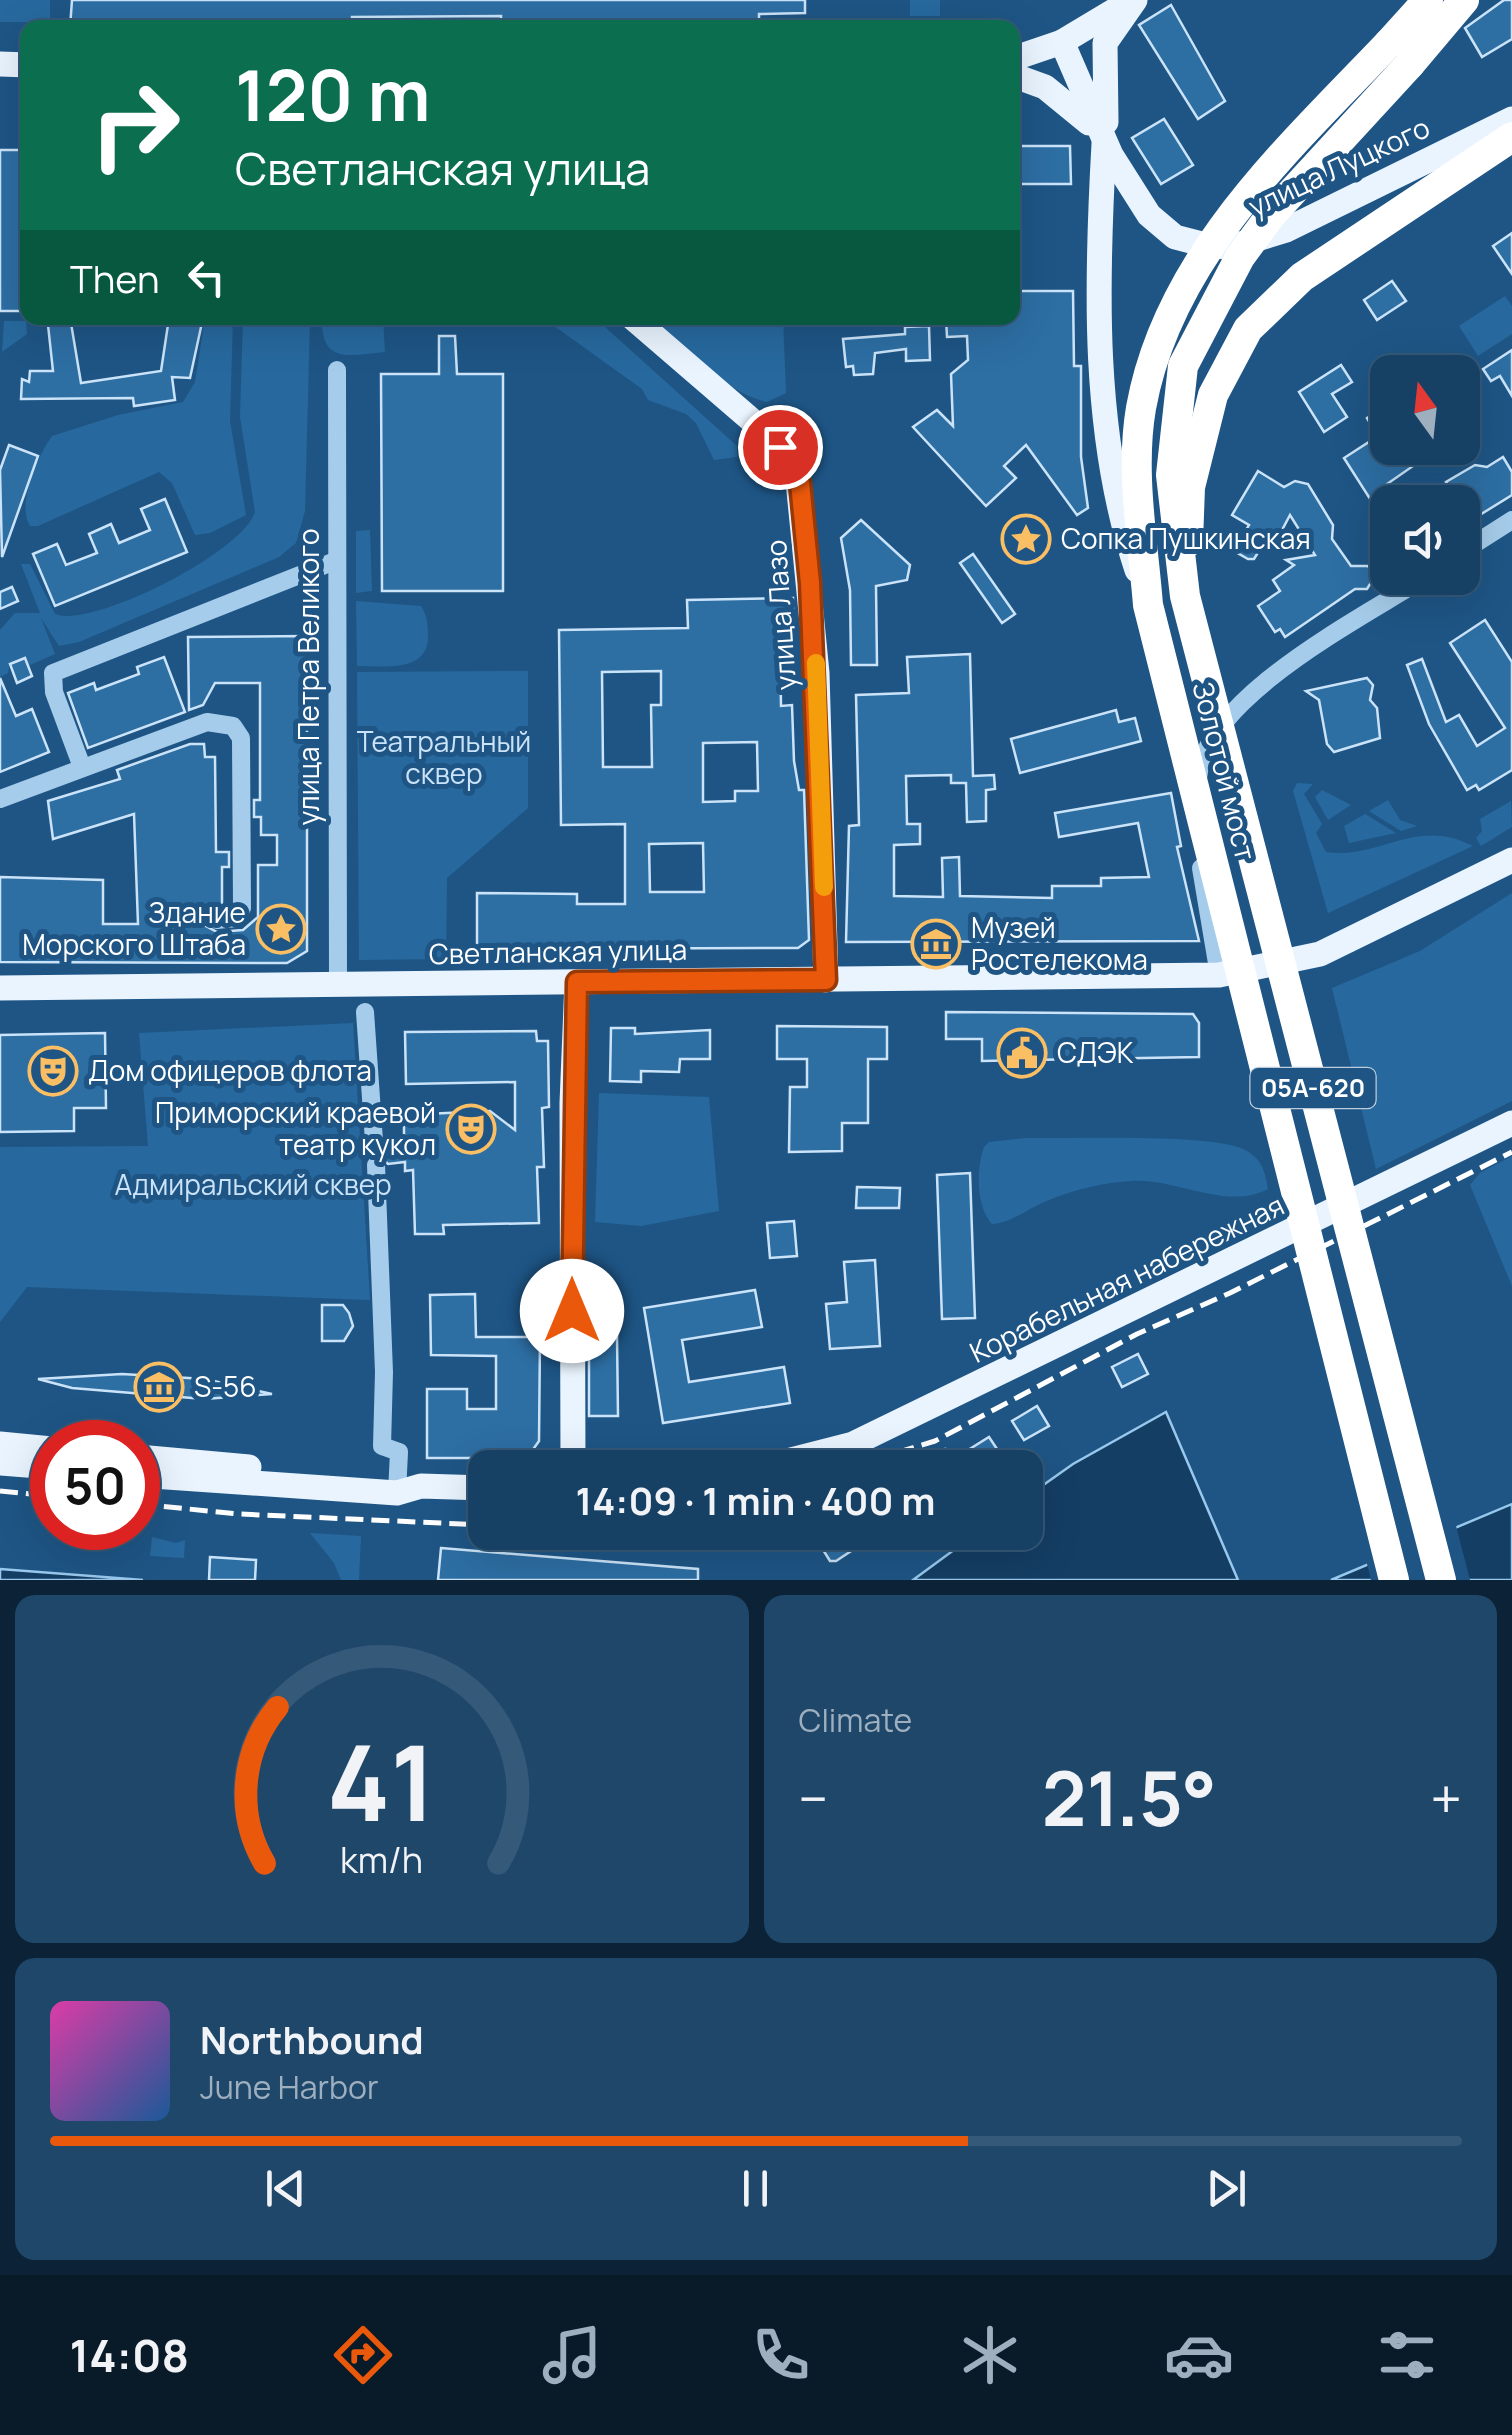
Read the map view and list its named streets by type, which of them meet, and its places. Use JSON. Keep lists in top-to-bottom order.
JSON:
{
  "streets": {
    "highway": ["Золотой мост", "05А-620"],
    "main road": [
      "улица Луцкого",
      "улица Лазо",
      "Светланская улица",
      "Корабельная набережная"
    ],
    "street": ["улица Петра Великого"]
  },
  "crossings": [
    ["улица Лазо", "Светланская улица"],
    ["улица Петра Великого", "Светланская улица"]
  ],
  "parks": ["Театральный сквер", "Адмиральский сквер"],
  "places": {
    "place": ["Сопка Пушкинская", "Здание Морского Штаба"],
    "museum": ["Музей Ростелекома", "S-56"],
    "public building": ["СДЭК"],
    "theatre": ["Дом офицеров флота", "Приморский краевой театр кукол"]
  },
  "north": "top",
  "page": {
    "turn": ["120 m", "Светланская улица"],
    "then": "Then",
    "limit": "50",
    "trip": "14:09 · 1 min · 400 m",
    "tile": "Climate",
    "heat": ["−", "21.5°", "+"],
    "song": ["Northbound", "June Harbor"],
    "tabs": "14:08",
    "gauge": ["41", "km/h"]
  }
}
